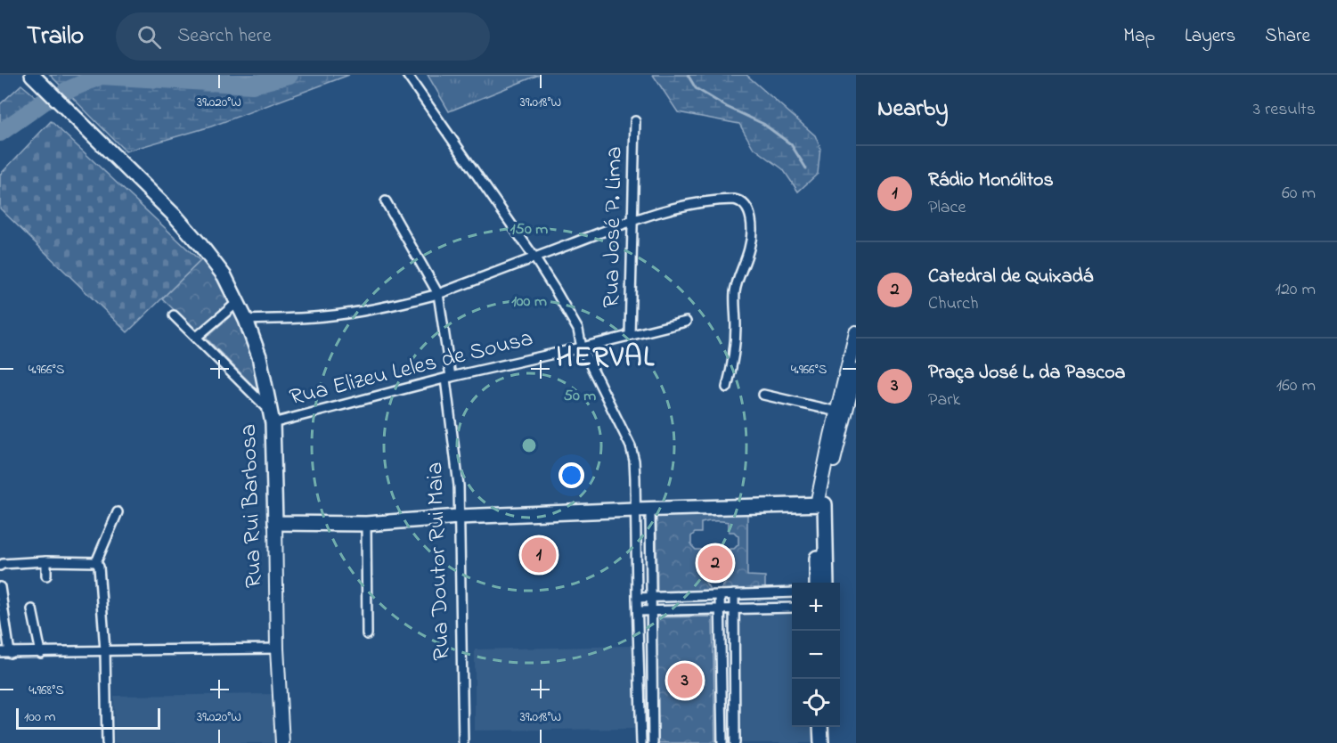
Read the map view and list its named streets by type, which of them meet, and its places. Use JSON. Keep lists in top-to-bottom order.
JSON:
{
  "streets": {
    "main road": ["Rua Rui Barbosa"],
    "street": ["Rua José P. Lima", "Rua Elizeu Leles de Sousa", "Rua Doutor Rui Maia"]
  },
  "crossings": [
    ["Rua José P. Lima", "Rua Elizeu Leles de Sousa"],
    ["Rua Elizeu Leles de Sousa", "Rua Rui Barbosa"],
    ["Rua Elizeu Leles de Sousa", "Rua Doutor Rui Maia"]
  ],
  "districts": ["HERVAL"],
  "scale_bar": "100 m",
  "page": {
    "header": "Trailo",
    "search": "Search here",
    "nav": ["Map", "Layers", "Share"],
    "heading": ["Nearby", "3 results"],
    "list": [
      {
        "mark": "1",
        "name": "Rádio Monólitos",
        "note": "Place",
        "value": "60 m"
      },
      {
        "mark": "2",
        "name": "Catedral de Quixadá",
        "note": "Church",
        "value": "120 m"
      },
      {
        "mark": "3",
        "name": "Praça José L. da Pascoa",
        "note": "Park",
        "value": "160 m"
      }
    ],
    "pins": ["1", "2", "3"],
    "map_buttons": ["+", "−"],
    "scale": "100 m"
  },
  "coordinates": [
    "39.020°W",
    "39.018°W",
    "4.966°S",
    "4.968°S"
  ],
  "rings": ["150 m", "100 m", "50 m"]
}
